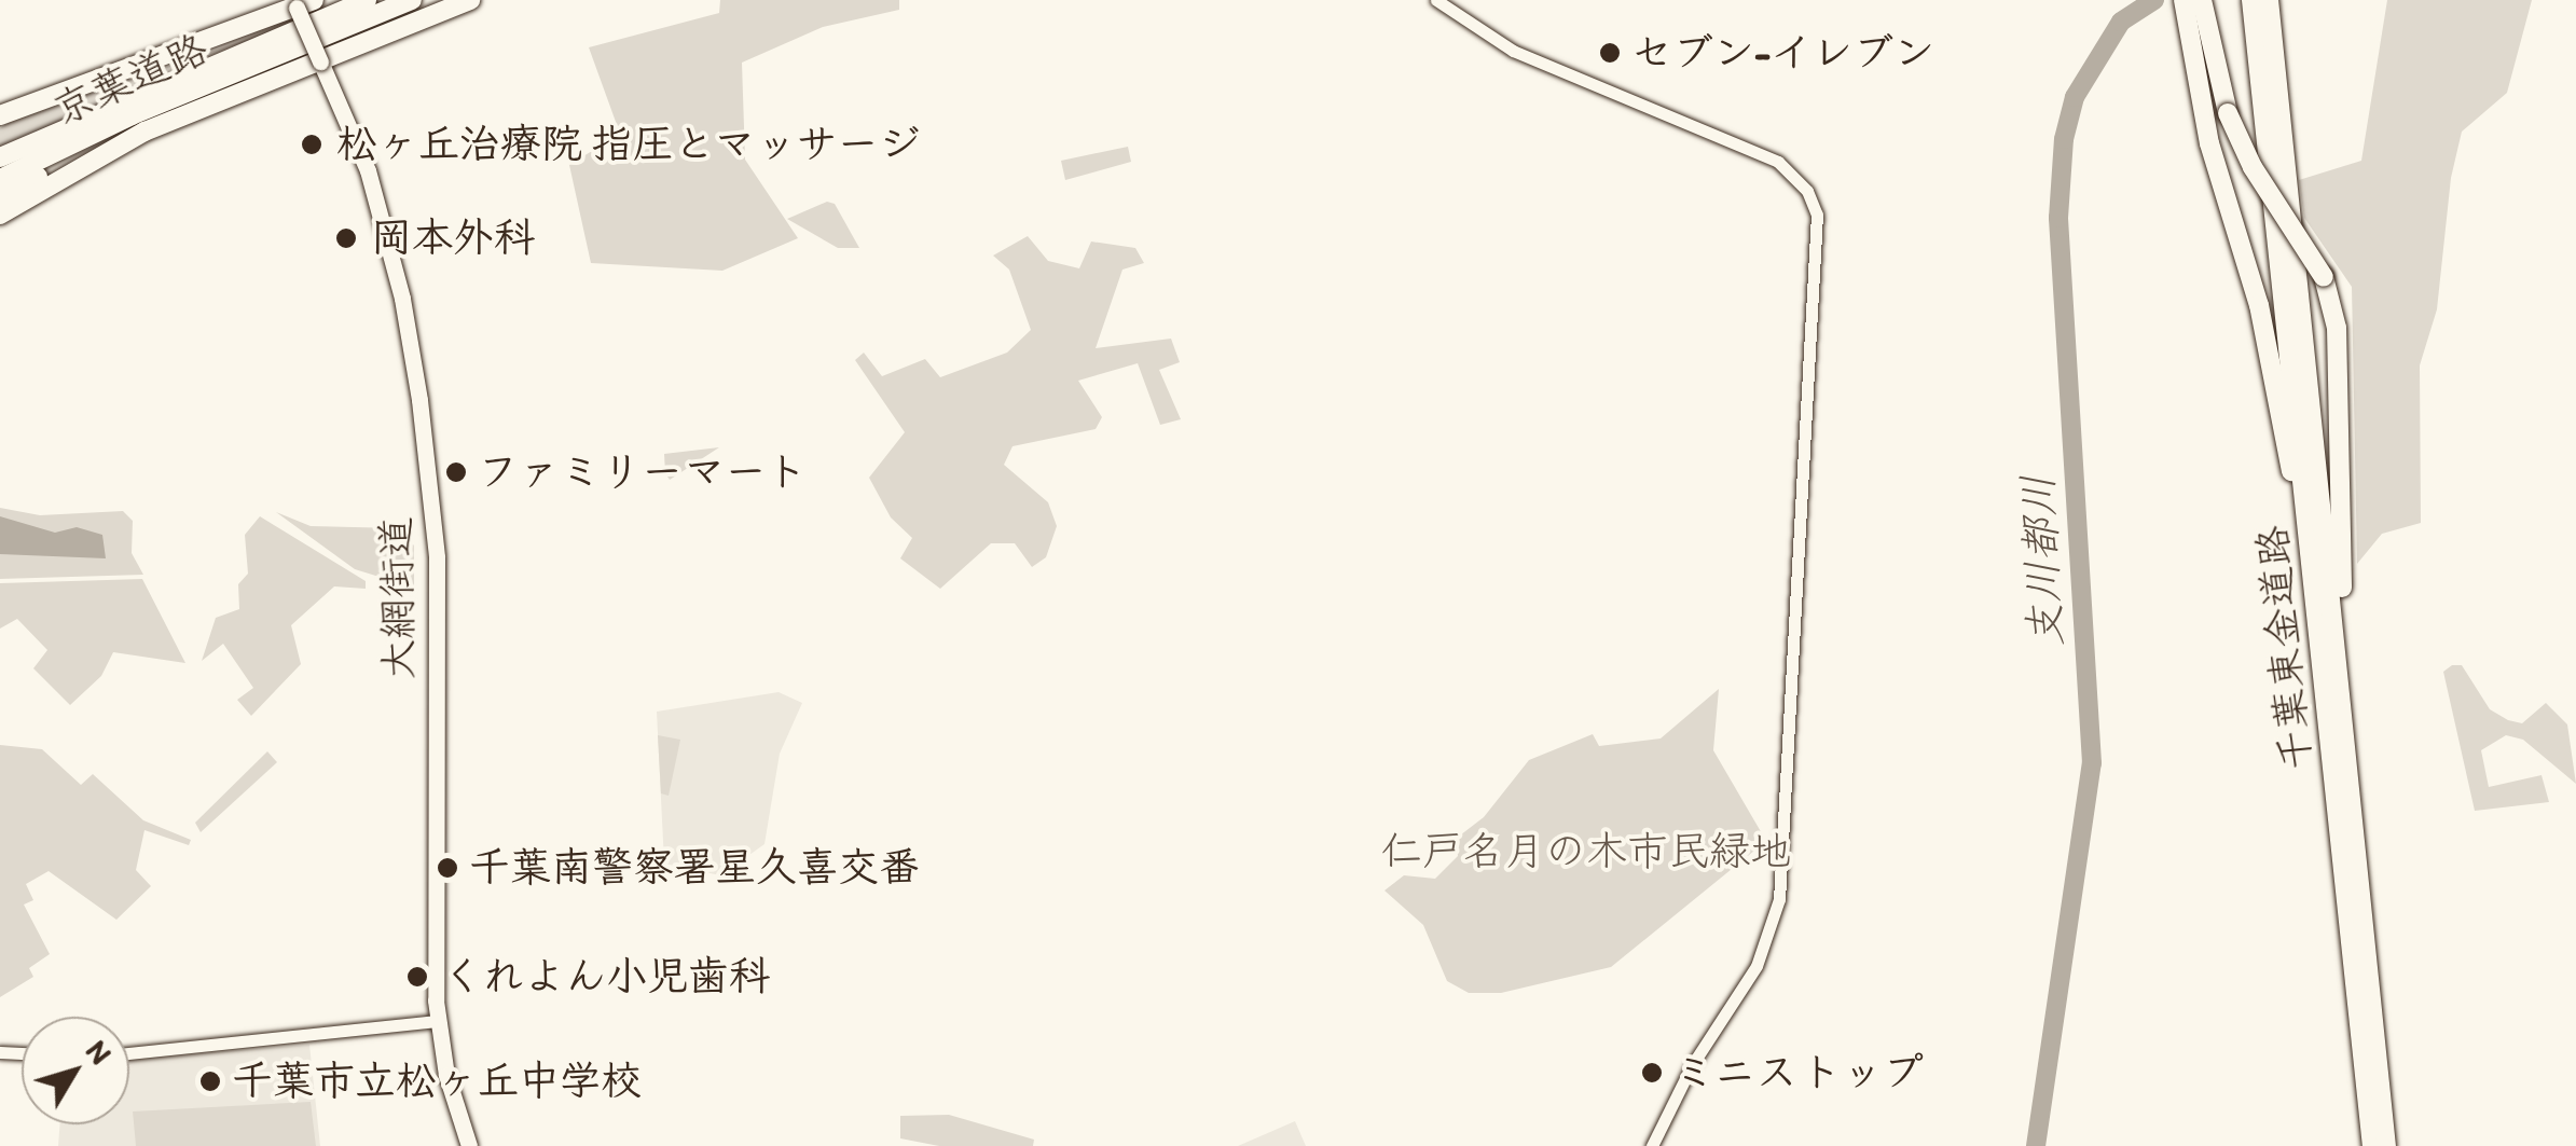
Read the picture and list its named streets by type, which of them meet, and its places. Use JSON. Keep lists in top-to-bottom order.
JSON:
{
  "streets": {
    "highway": ["京葉道路", "千葉東金道路"],
    "main road": ["大網街道"]
  },
  "water": ["支川都川"],
  "parks": ["仁戸名月の木市民緑地"],
  "places": [
    "セブン-イレブン",
    "松ヶ丘治療院 指圧とマッサージ",
    "岡本外科",
    "ファミリーマート",
    "千葉南警察署星久喜交番",
    "くれよん小児歯科",
    "ミニストップ",
    "千葉市立松ヶ丘中学校"
  ],
  "north": "top right"
}
